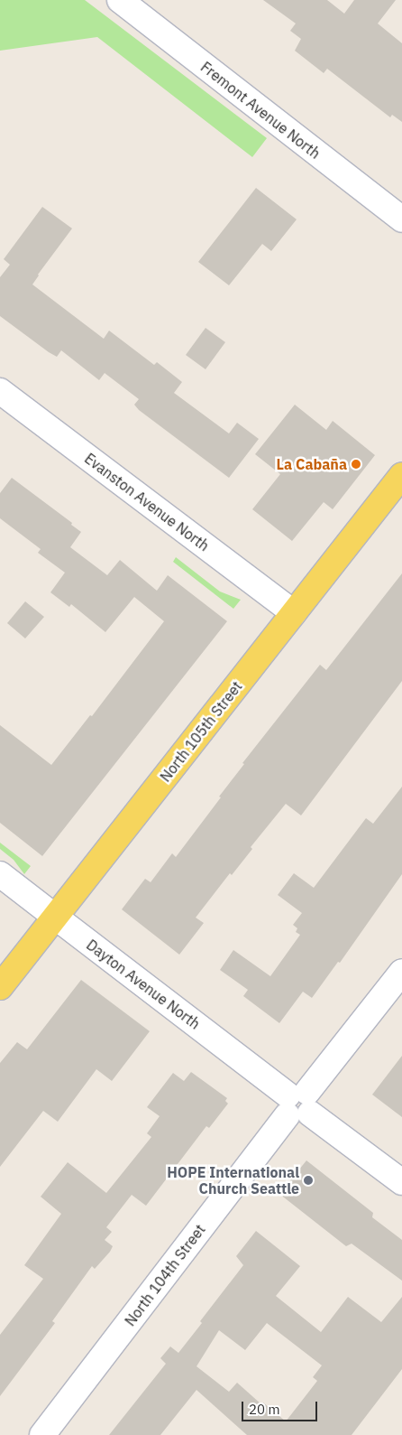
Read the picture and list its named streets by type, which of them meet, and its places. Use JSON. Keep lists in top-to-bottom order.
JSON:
{
  "streets": {
    "main road": ["North 105th Street"],
    "street": [
      "Fremont Avenue North",
      "Evanston Avenue North",
      "Dayton Avenue North",
      "North 104th Street"
    ]
  },
  "crossings": [
    ["Evanston Avenue North", "North 105th Street"],
    ["North 105th Street", "Dayton Avenue North"],
    ["Dayton Avenue North", "North 104th Street"]
  ],
  "places": ["La Cabaña", "HOPE International Church Seattle"],
  "scale_bar": "20 m"
}
